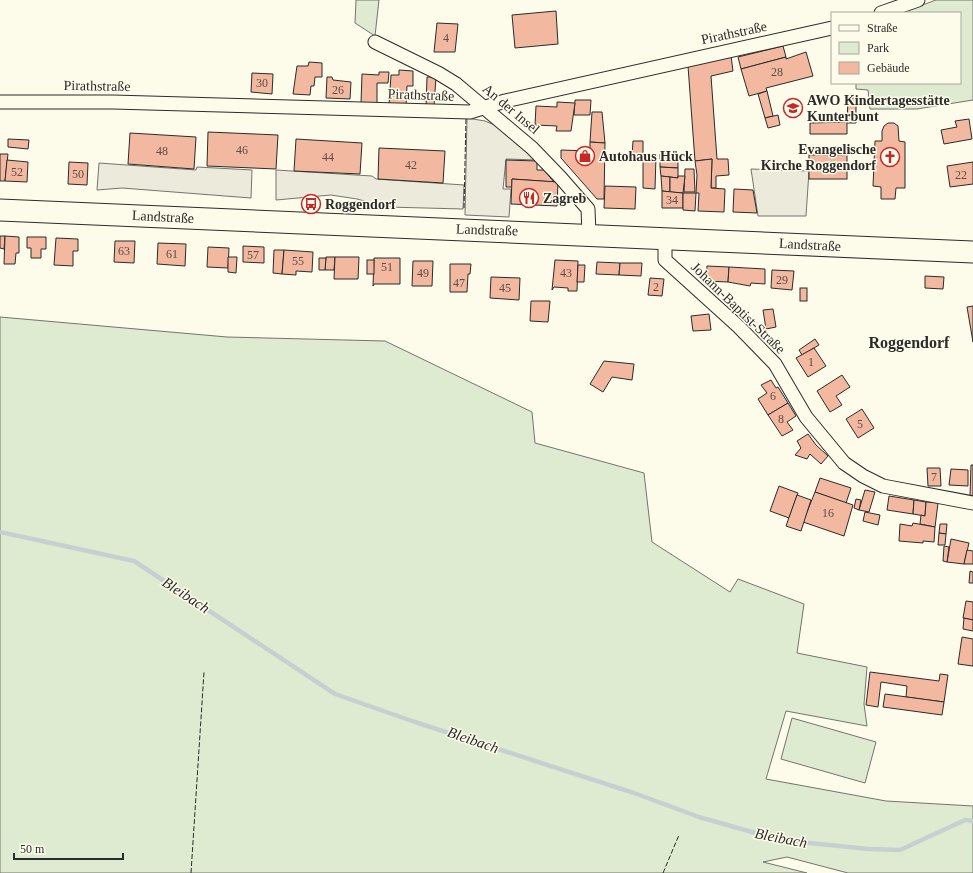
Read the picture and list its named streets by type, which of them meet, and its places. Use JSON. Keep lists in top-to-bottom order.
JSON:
{
  "streets": {
    "main road": ["Landstraße"],
    "street": ["Pirathstraße", "An der Insel", "Johann-Baptist-Straße"]
  },
  "crossings": [
    ["Pirathstraße", "An der Insel"],
    ["An der Insel", "Landstraße"],
    ["Landstraße", "Johann-Baptist-Straße"]
  ],
  "districts": ["Roggendorf"],
  "water": ["Bleibach"],
  "places": {
    "school or university": ["AWO Kindertagesstätte Kunterbunt"],
    "shop": ["Autohaus Hück"],
    "church": ["Evangelische Kirche Roggendorf"],
    "restaurant": ["Zagreb"],
    "bus stop": ["Roggendorf"]
  },
  "house_numbers": [
    "4",
    "28",
    "30",
    "26",
    "46",
    "48",
    "44",
    "42",
    "52",
    "50",
    "22",
    "34",
    "63",
    "61",
    "57",
    "55",
    "51",
    "49",
    "43",
    "29",
    "47",
    "2",
    "45",
    "1",
    "6",
    "8",
    "5",
    "7",
    "16"
  ],
  "legend": ["Straße", "Park", "Gebäude"],
  "scale_bar": "50 m"
}
